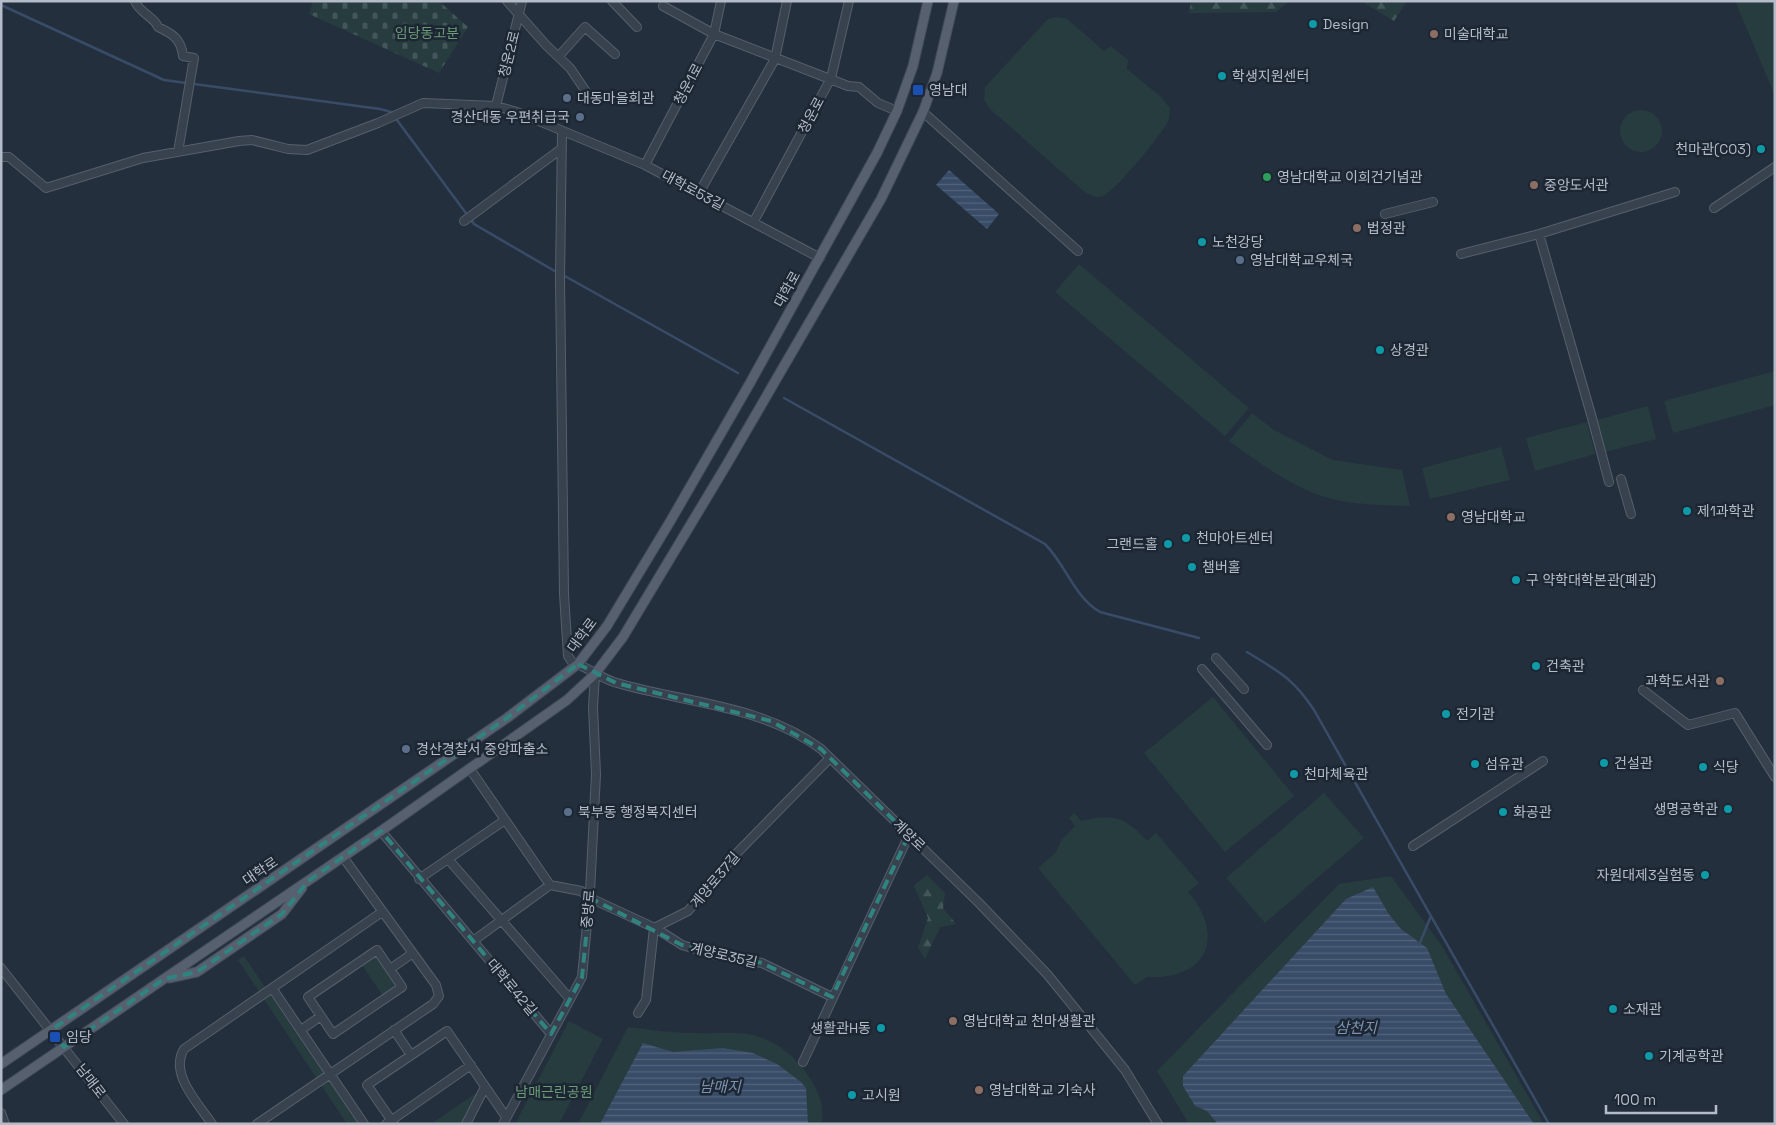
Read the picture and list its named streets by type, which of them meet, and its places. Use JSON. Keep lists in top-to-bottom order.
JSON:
{
  "streets": {
    "main road": ["대학로"],
    "street": [
      "청운2로",
      "청운1로",
      "청운로",
      "대학로53길",
      "계양로",
      "계양로37길",
      "중방로",
      "계양로35길",
      "대학로42길",
      "남매로"
    ]
  },
  "crossings": [
    ["청운2로", "대학로53길"],
    ["청운1로", "대학로53길"],
    ["청운로", "대학로53길"],
    ["대학로53길", "대학로"],
    ["대학로", "계양로"],
    ["대학로", "남매로"],
    ["계양로", "계양로37길"],
    ["계양로", "중방로"],
    ["계양로37길", "계양로35길"],
    ["중방로", "계양로35길"],
    ["중방로", "대학로42길"]
  ],
  "water": ["삼천지", "남매지"],
  "parks": ["임당동고분", "남매근린공원"],
  "places": {
    "other": [
      "Design",
      "미술대학교",
      "학생지원센터",
      "대동마을회관",
      "경산대동 우편취급국",
      "천마관(C03)",
      "영남대학교 이희건기념관",
      "중앙도서관",
      "법정관",
      "노천강당",
      "영남대학교우체국",
      "상경관",
      "제1과학관",
      "영남대학교",
      "천마아트센터",
      "그랜드홀",
      "챔버홀",
      "구 약학대학본관(폐관)",
      "건축관",
      "과학도서관",
      "전기관",
      "경산경찰서 중앙파출소",
      "건설관",
      "섬유관",
      "식당",
      "천마체육관",
      "생명공학관",
      "북부동 행정복지센터",
      "화공관",
      "자원대제3실험동",
      "소재관",
      "영남대학교 천마생활관",
      "생활관H동",
      "기계공학관",
      "영남대학교 기숙사",
      "고시원"
    ],
    "transit": ["영남대", "임당"]
  },
  "scale_bar": "100 m"
}
